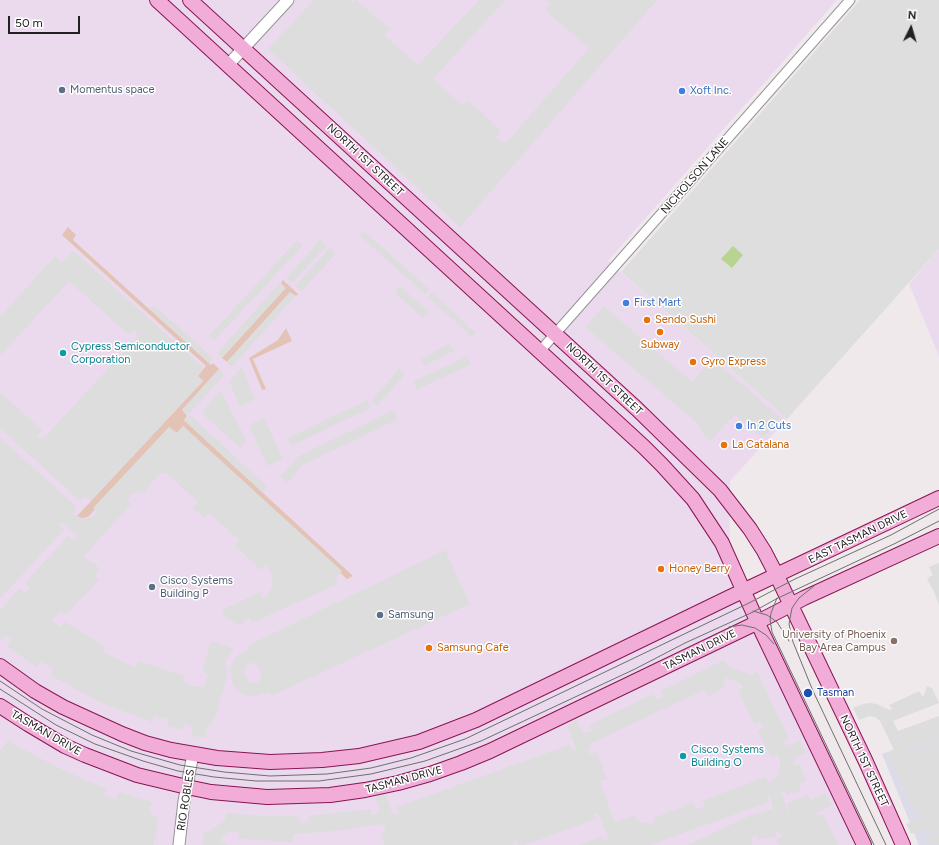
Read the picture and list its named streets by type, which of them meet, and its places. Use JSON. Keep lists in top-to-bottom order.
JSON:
{
  "streets": {
    "main road": ["NORTH 1ST STREET", "EAST TASMAN DRIVE", "TASMAN DRIVE"],
    "street": ["NICHOLSON LANE", "RIO ROBLES"]
  },
  "crossings": [
    ["NORTH 1ST STREET", "NICHOLSON LANE"],
    ["NORTH 1ST STREET", "EAST TASMAN DRIVE"],
    ["NORTH 1ST STREET", "TASMAN DRIVE"],
    ["TASMAN DRIVE", "RIO ROBLES"]
  ],
  "places": [
    "Momentus space",
    "Xoft Inc.",
    "First Mart",
    "Sendo Sushi",
    "Subway",
    "Cypress Semiconductor Corporation",
    "Gyro Express",
    "In 2 Cuts",
    "La Catalana",
    "Honey Berry",
    "Cisco Systems Building P",
    "Samsung",
    "University of Phoenix Bay Area Campus",
    "Samsung Cafe",
    "Tasman",
    "Cisco Systems Building O"
  ],
  "scale_bar": "50 m",
  "north": "top"
}
